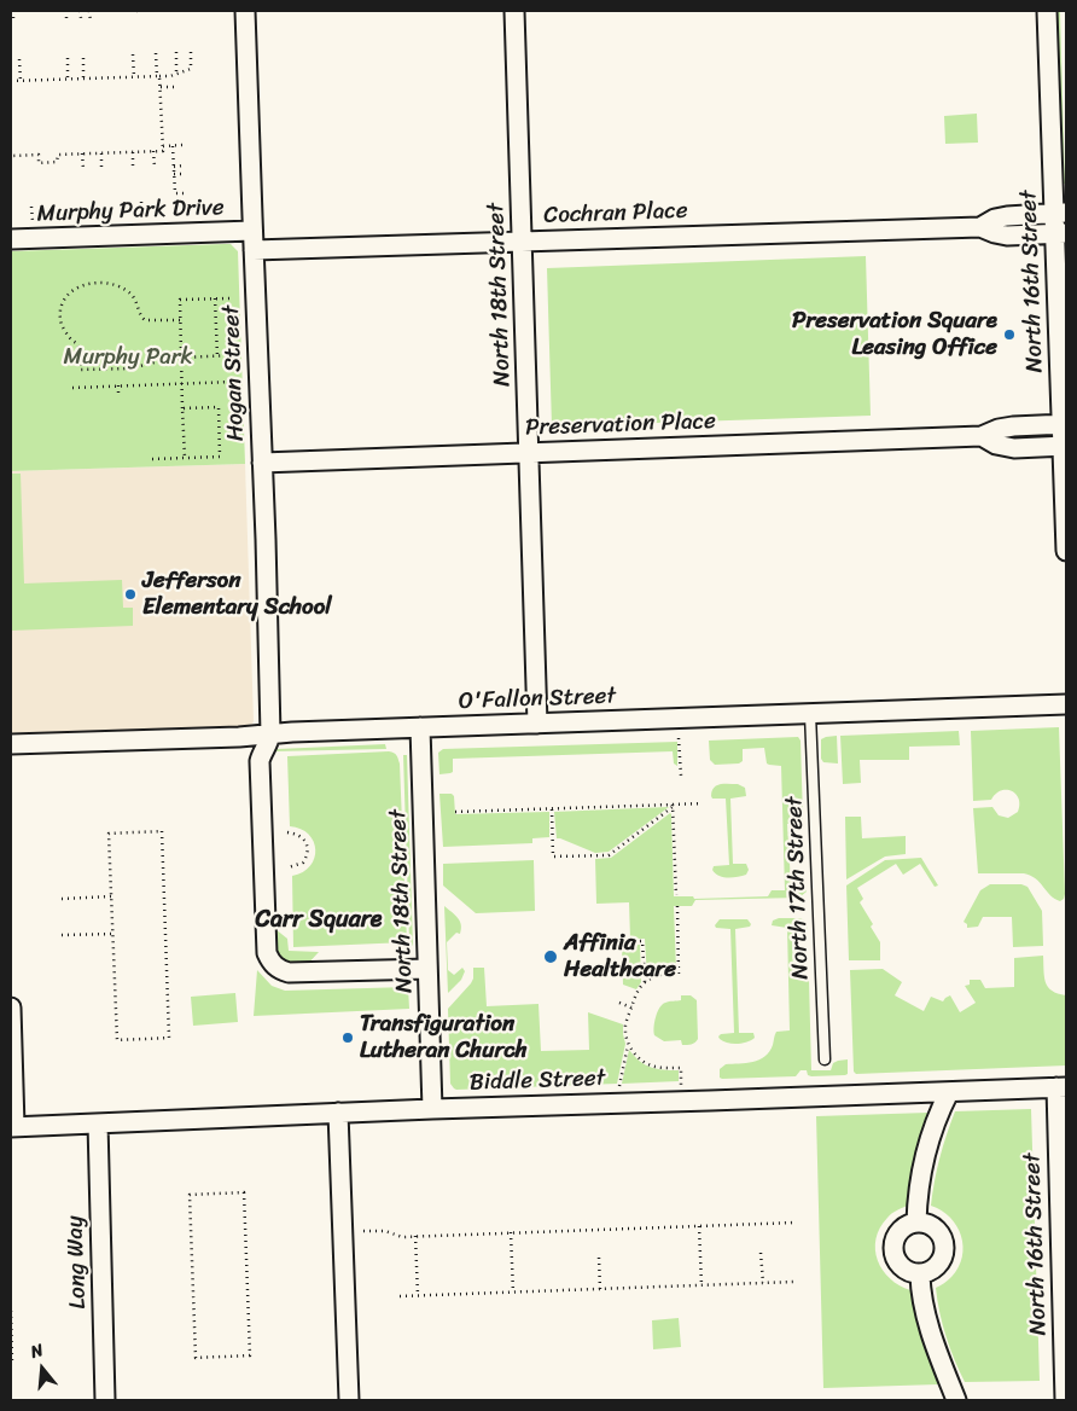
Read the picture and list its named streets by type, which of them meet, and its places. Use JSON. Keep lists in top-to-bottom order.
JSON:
{
  "streets": {
    "street": [
      "Murphy Park Drive",
      "Cochran Place",
      "North 16th Street",
      "North 18th Street",
      "Hogan Street",
      "Preservation Place",
      "O'Fallon Street",
      "Biddle Street",
      "Long Way"
    ],
    "lane": ["North 17th Street"]
  },
  "crossings": [
    ["Murphy Park Drive", "Hogan Street"],
    ["Cochran Place", "North 16th Street"],
    ["Cochran Place", "North 18th Street"],
    ["Cochran Place", "Hogan Street"],
    ["North 16th Street", "Preservation Place"],
    ["North 16th Street", "Biddle Street"],
    ["North 18th Street", "Preservation Place"],
    ["North 18th Street", "O'Fallon Street"],
    ["North 18th Street", "Biddle Street"],
    ["Hogan Street", "Preservation Place"],
    ["Hogan Street", "O'Fallon Street"],
    ["O'Fallon Street", "North 17th Street"],
    ["Biddle Street", "Long Way"]
  ],
  "districts": ["Carr Square"],
  "parks": ["Murphy Park"],
  "places": [
    "Preservation Square Leasing Office",
    "Jefferson Elementary School",
    "Affinia Healthcare",
    "Transfiguration Lutheran Church"
  ],
  "north": "top"
}
